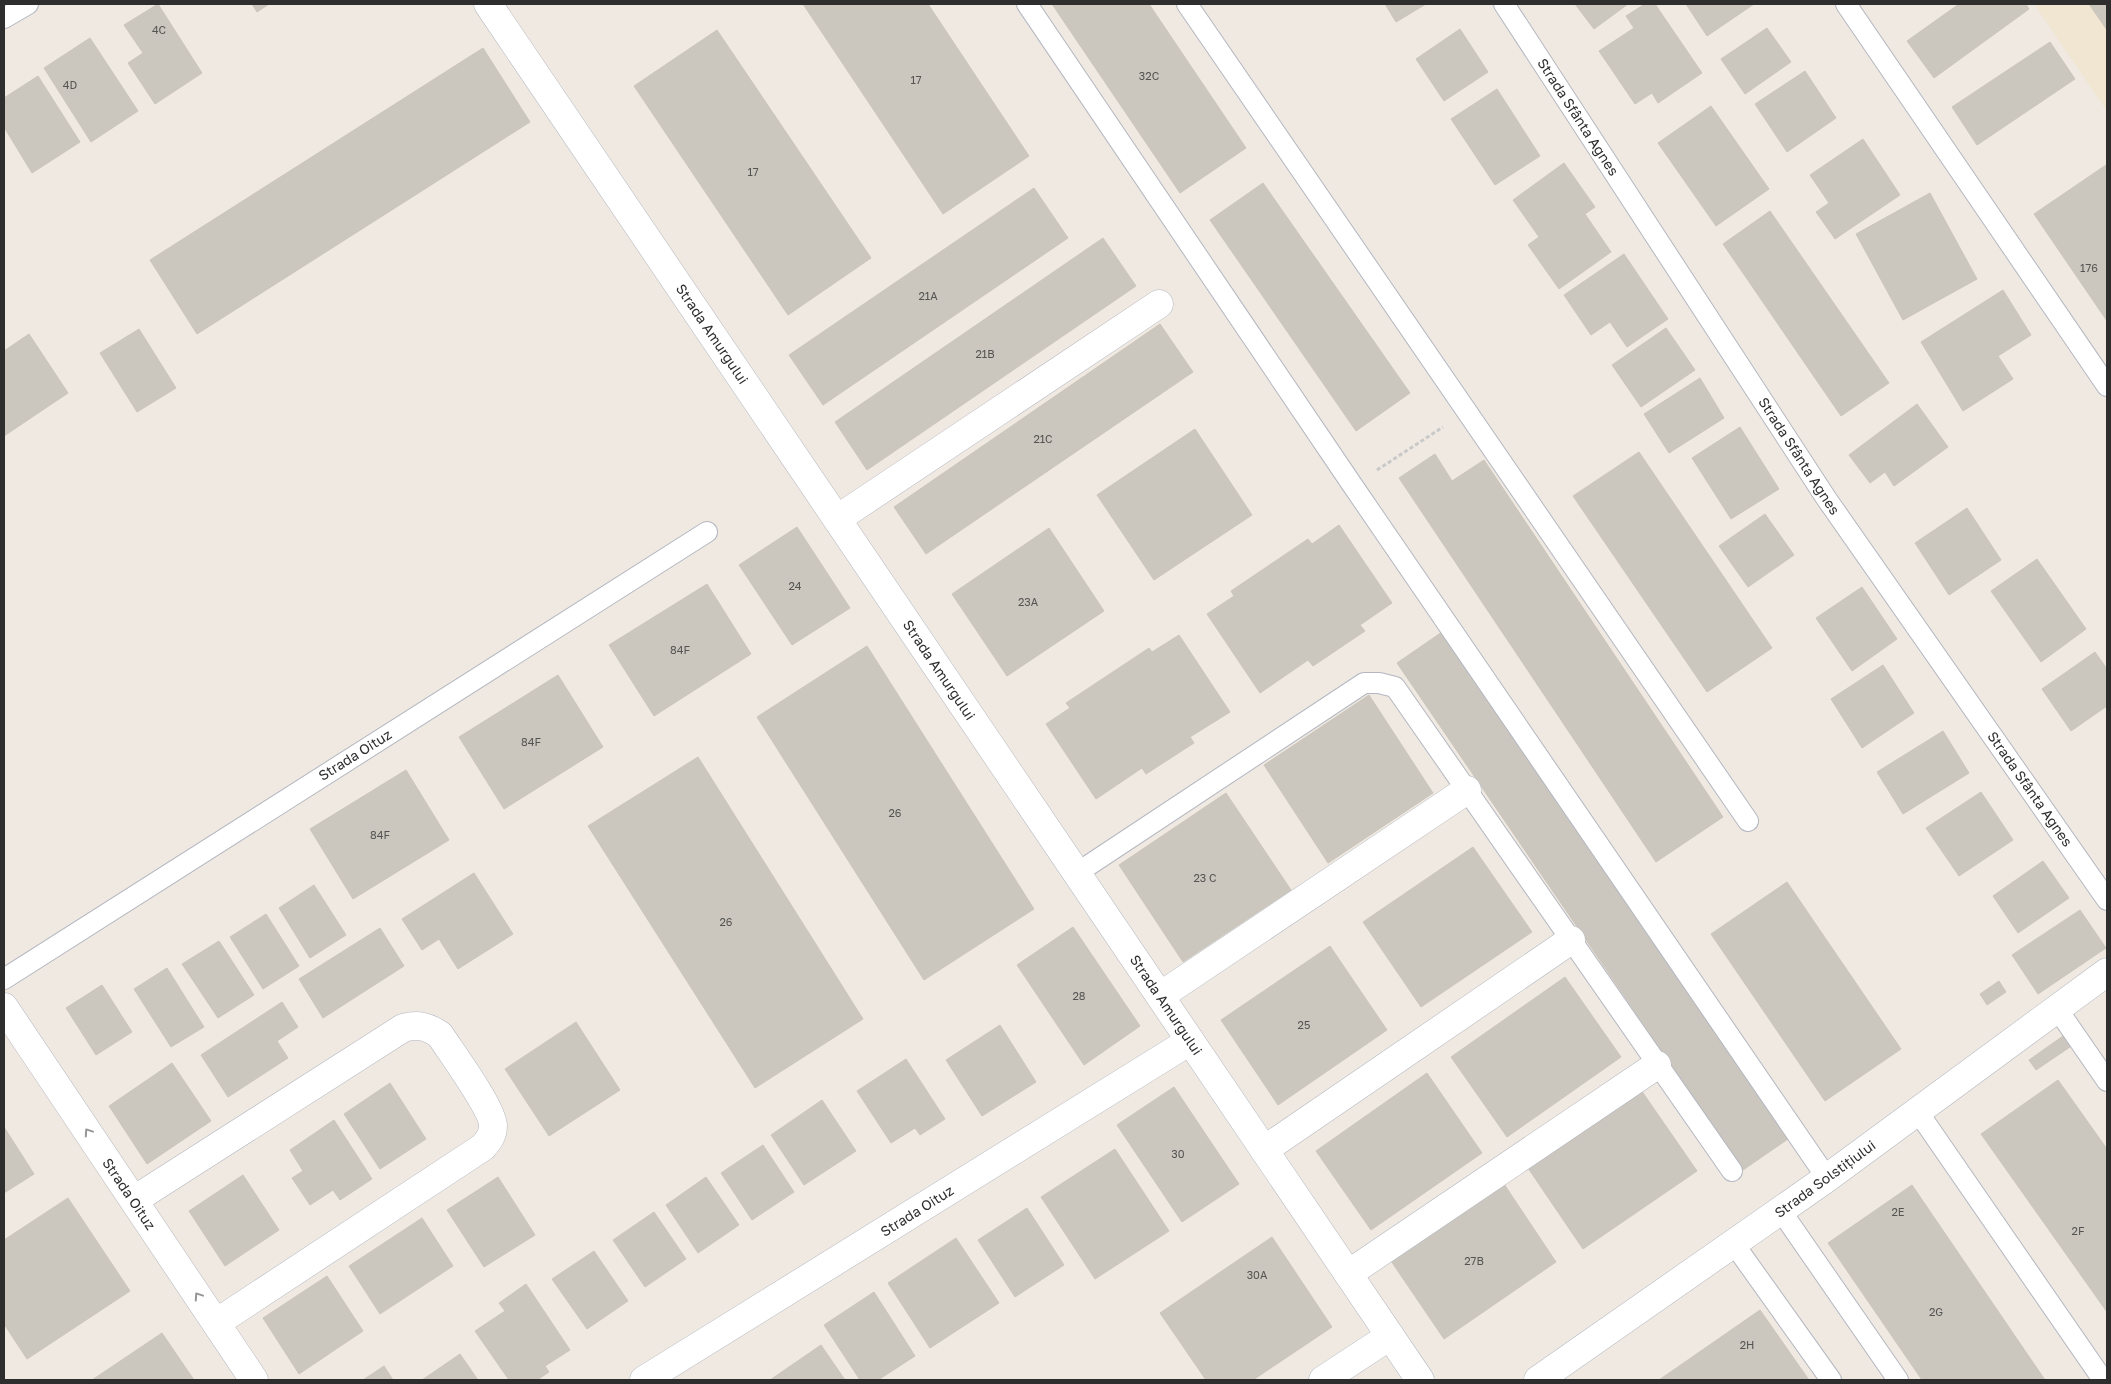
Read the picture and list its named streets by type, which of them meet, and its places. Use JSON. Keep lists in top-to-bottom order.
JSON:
{
  "streets": {
    "street": ["Strada Amurgului", "Strada Oituz", "Strada Solstițiului"],
    "lane": ["Strada Sfânta Agnes"]
  },
  "crossings": [
    ["Strada Amurgului", "Strada Oituz"]
  ],
  "house_numbers": [
    "4C",
    "32C",
    "17",
    "4D",
    "17",
    "176",
    "21A",
    "21B",
    "21C",
    "24",
    "23A",
    "84F",
    "84F",
    "26",
    "84F",
    "23 C",
    "26",
    "28",
    "25",
    "30",
    "2E",
    "2F",
    "27B",
    "30A",
    "2G",
    "2H"
  ]
}
